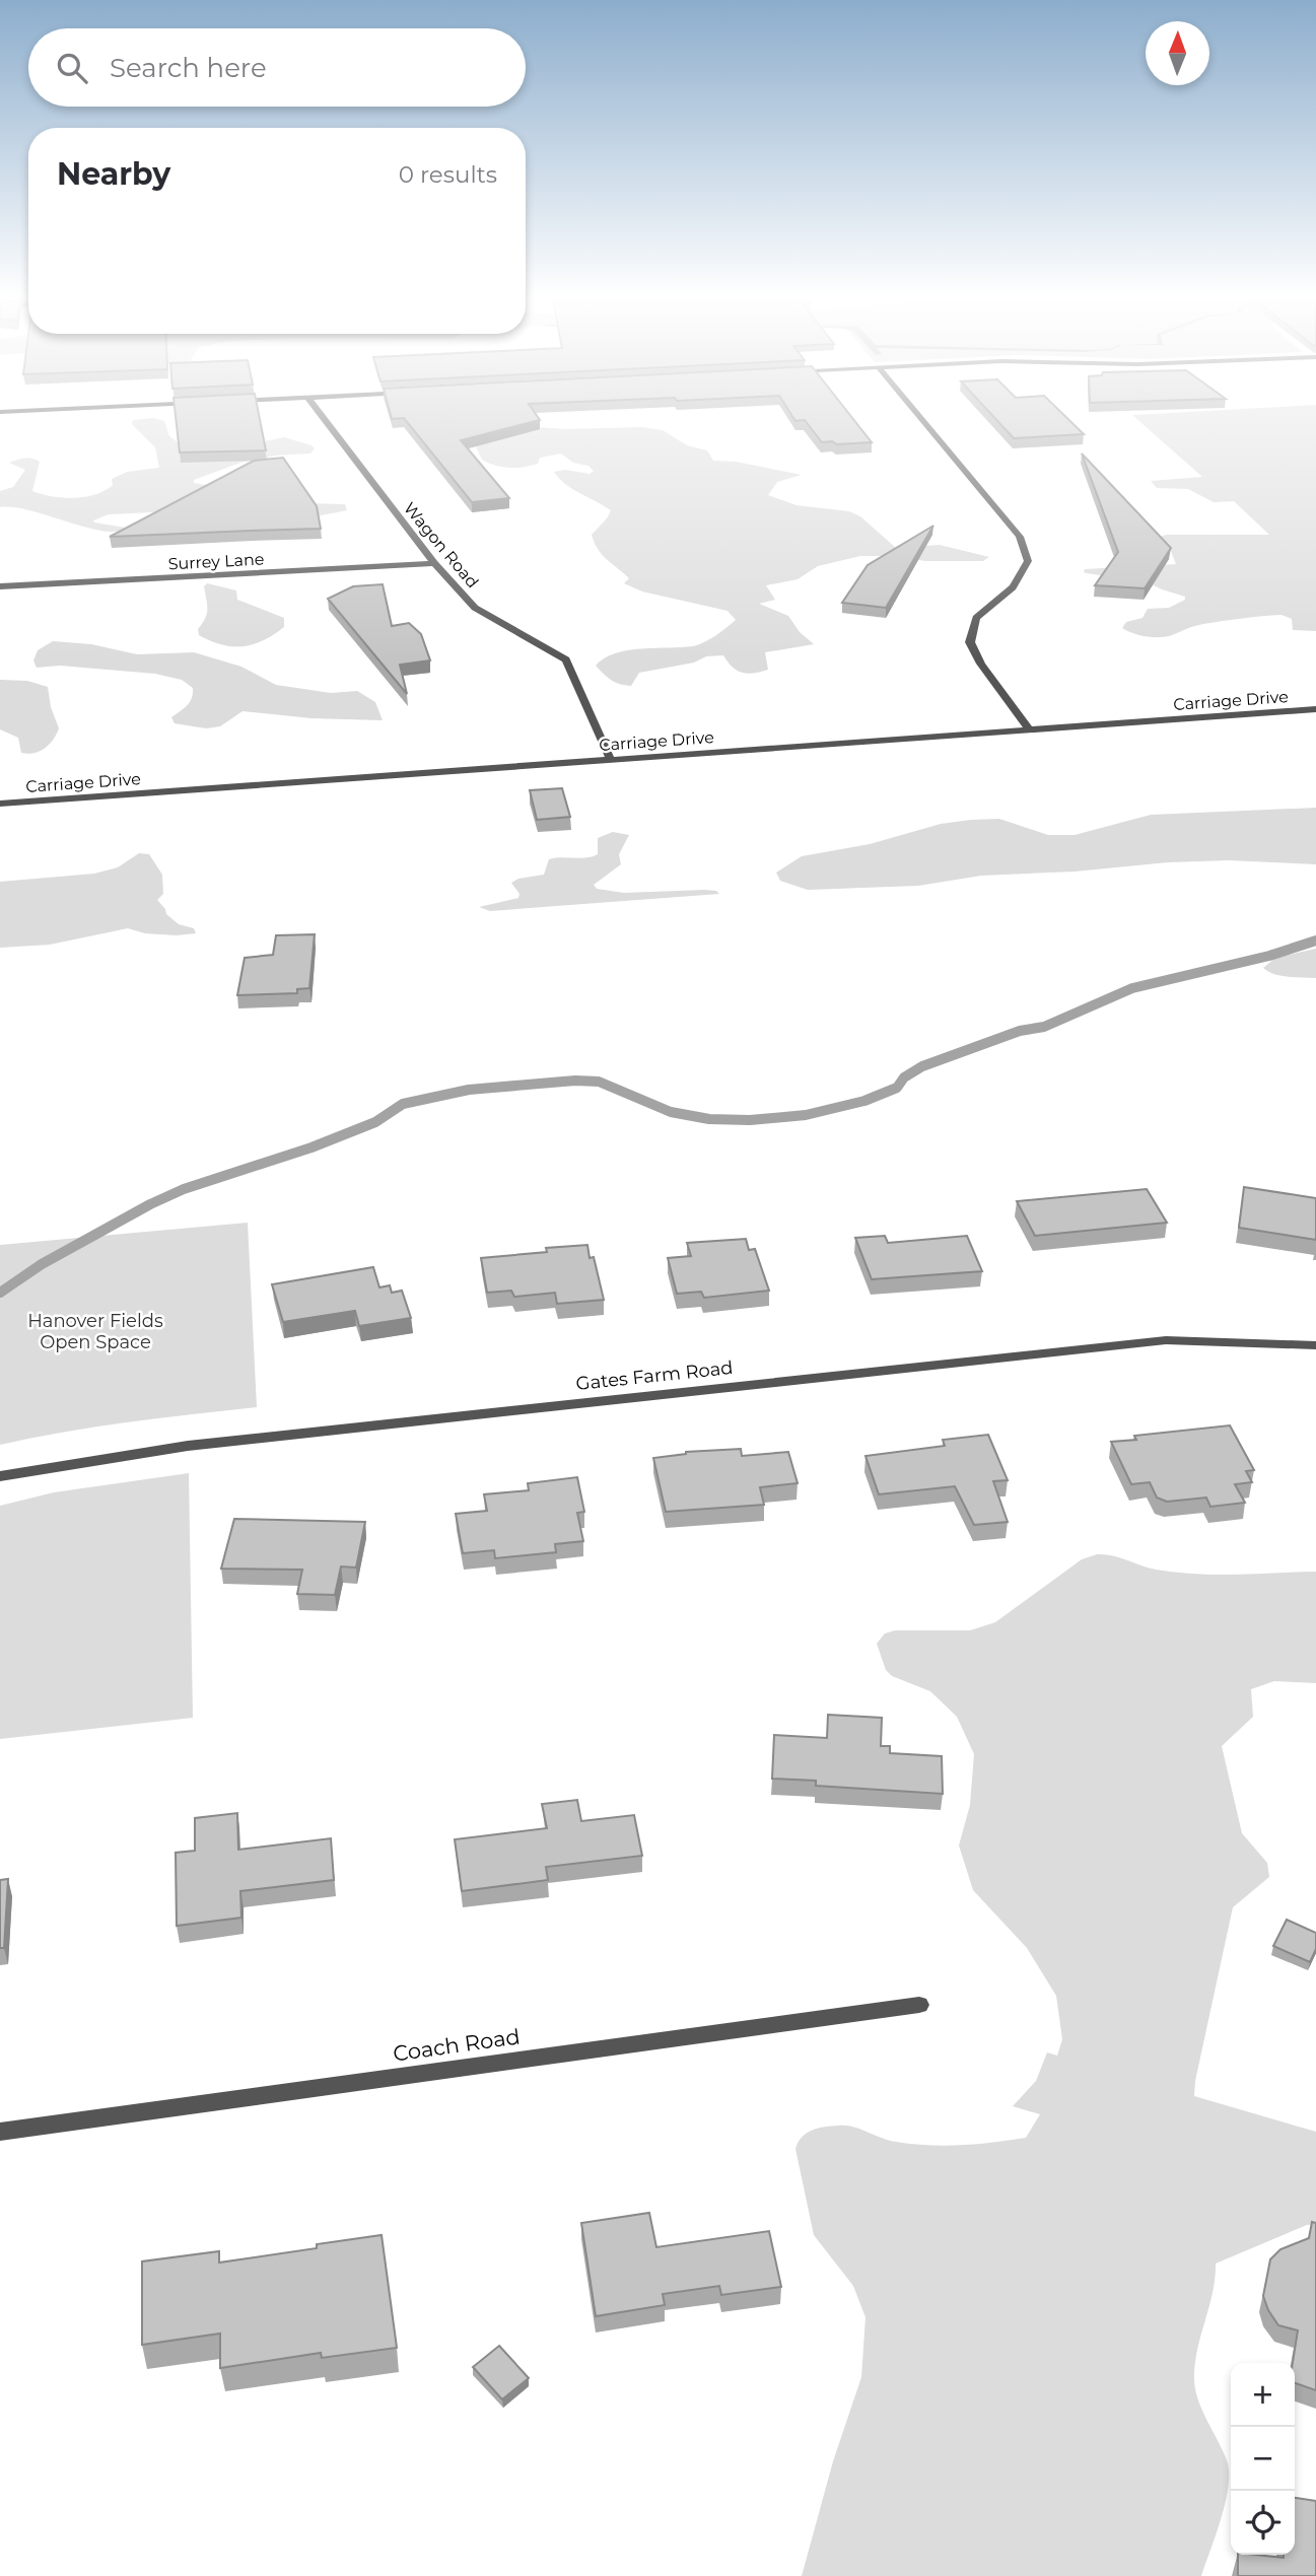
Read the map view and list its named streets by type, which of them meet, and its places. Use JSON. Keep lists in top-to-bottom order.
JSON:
{
  "streets": {
    "street": [
      "Wagon Road",
      "Surrey Lane",
      "Carriage Drive",
      "Gates Farm Road",
      "Coach Road"
    ]
  },
  "crossings": [
    ["Wagon Road", "Surrey Lane"],
    ["Wagon Road", "Carriage Drive"]
  ],
  "parks": ["Hanover Fields Open Space"],
  "north": "top",
  "page": {
    "search": "Search here",
    "heading": ["Nearby", "0 results"],
    "map_buttons": ["+", "−"]
  }
}
